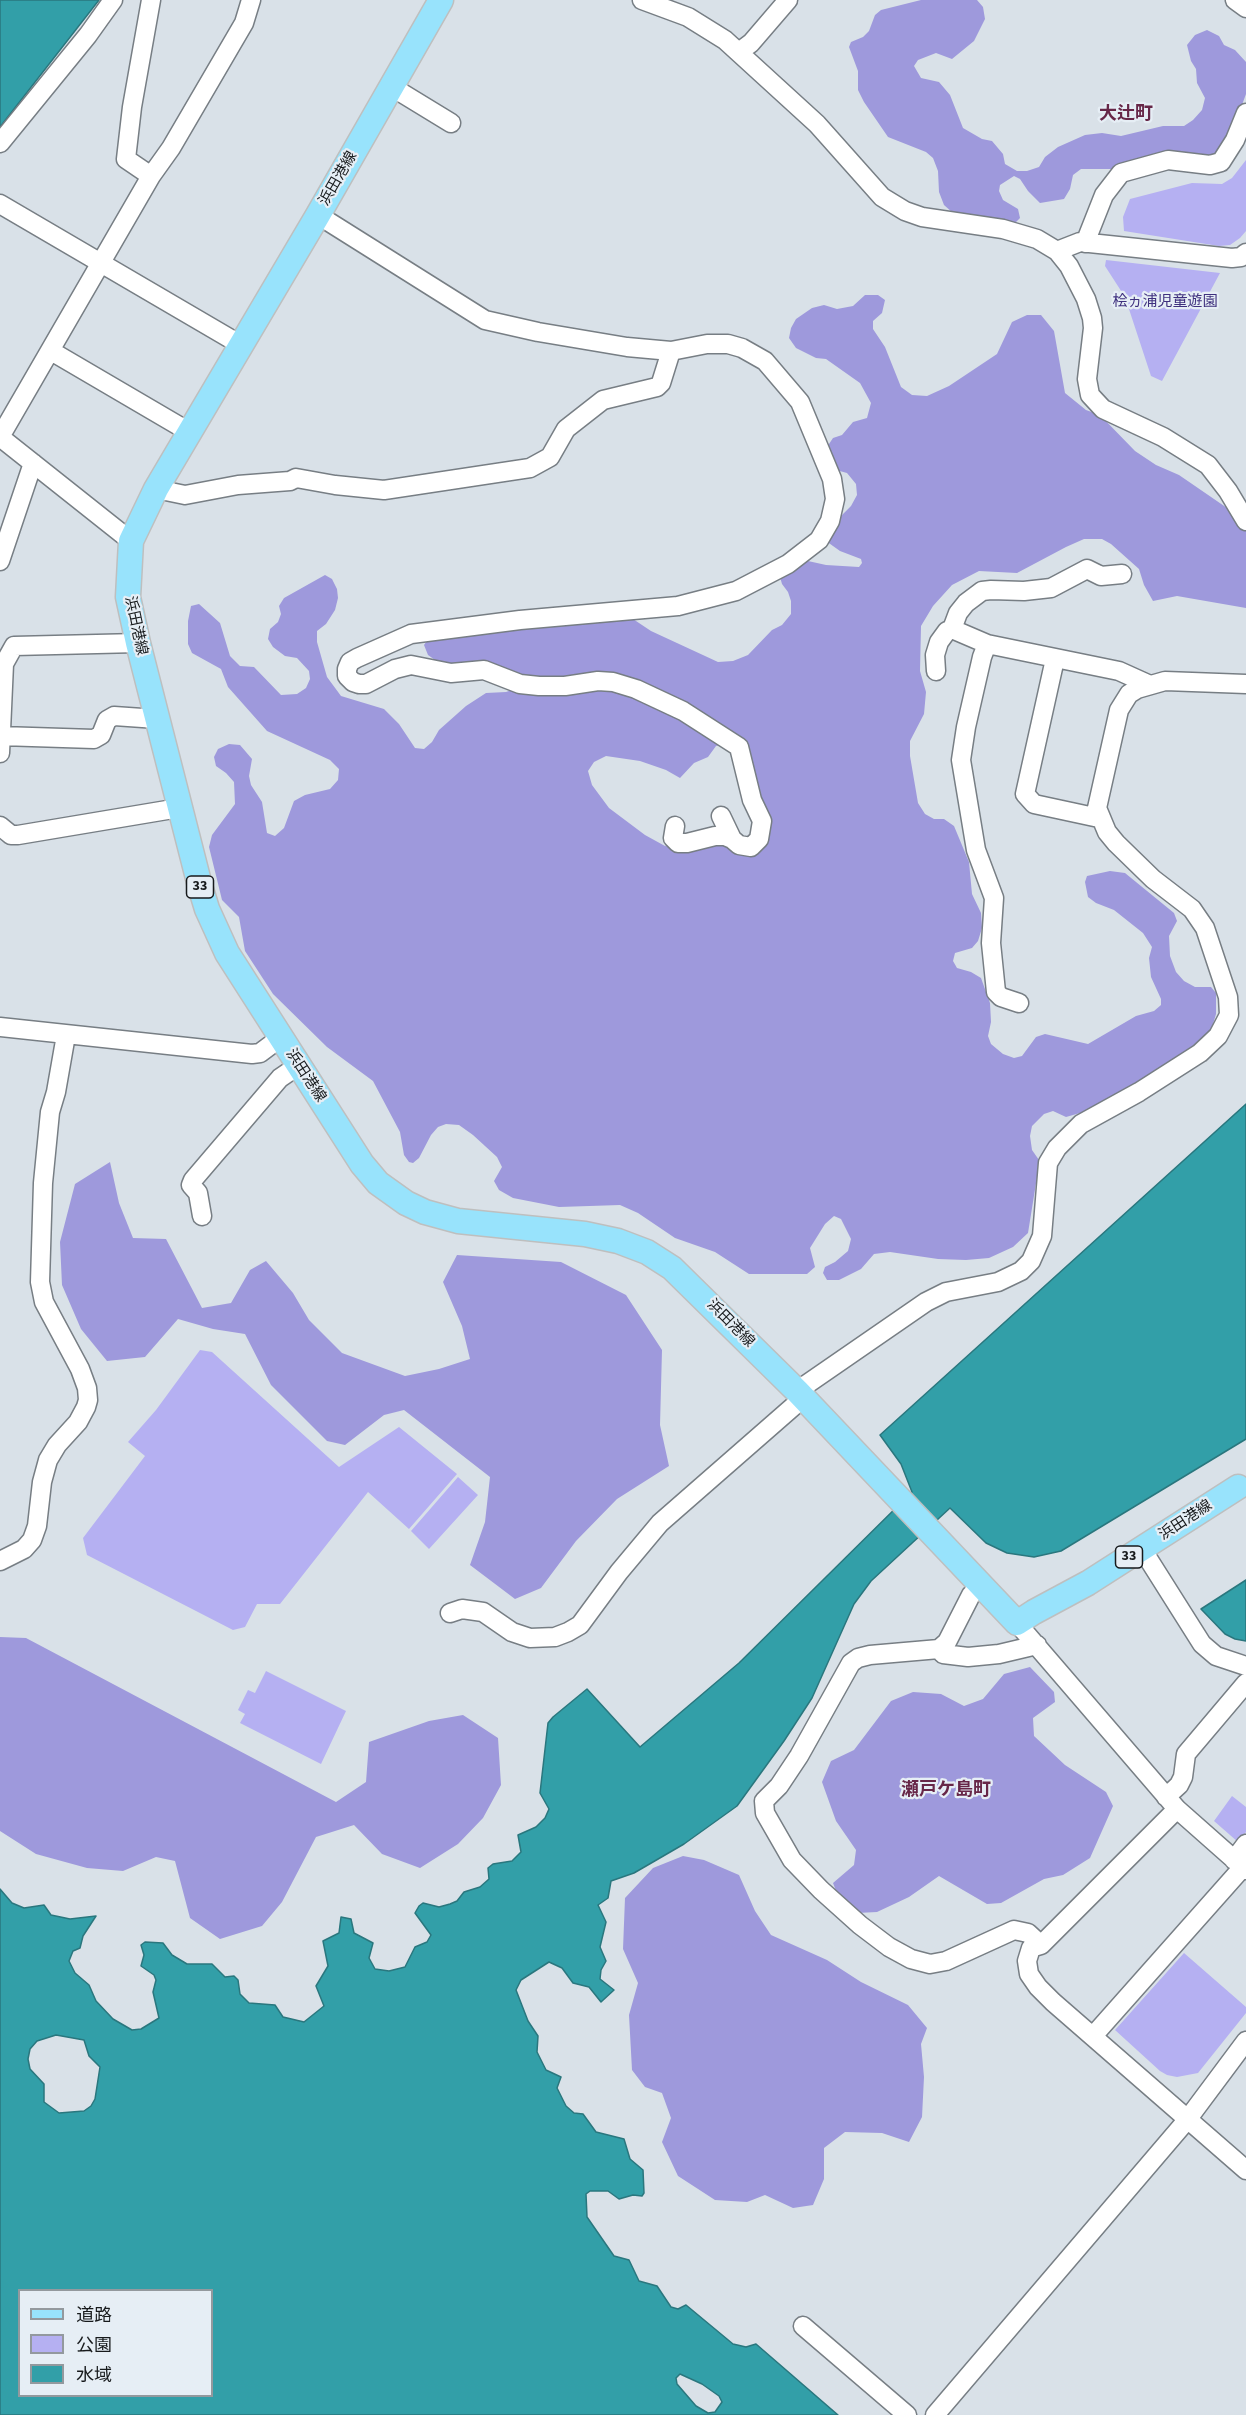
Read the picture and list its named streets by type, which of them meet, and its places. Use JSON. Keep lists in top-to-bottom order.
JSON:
{
  "streets": {
    "main road": ["浜田港線", "33"]
  },
  "districts": ["大辻町", "瀬戸ケ島町"],
  "parks": ["桧ヵ浦児童遊園"],
  "legend": ["道路", "公園", "水域"]
}
